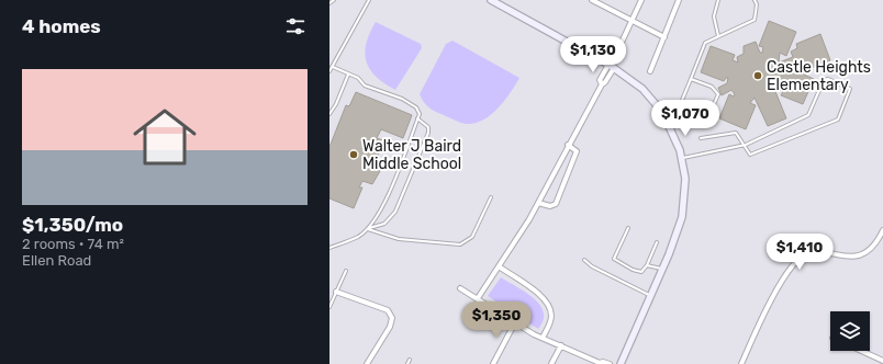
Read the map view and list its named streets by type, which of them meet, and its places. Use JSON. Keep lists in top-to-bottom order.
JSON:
{
  "places": ["Castle Heights Elementary", "Walter J Baird Middle School"],
  "page": {
    "heading": "4 homes",
    "price": [
      "$1,130",
      "$1,070",
      "$1,410",
      "$1,350"
    ],
    "list": [
      {
        "name": "$1,350/mo",
        "note": "2 rooms · 74 m² · Ellen Road"
      }
    ]
  }
}
